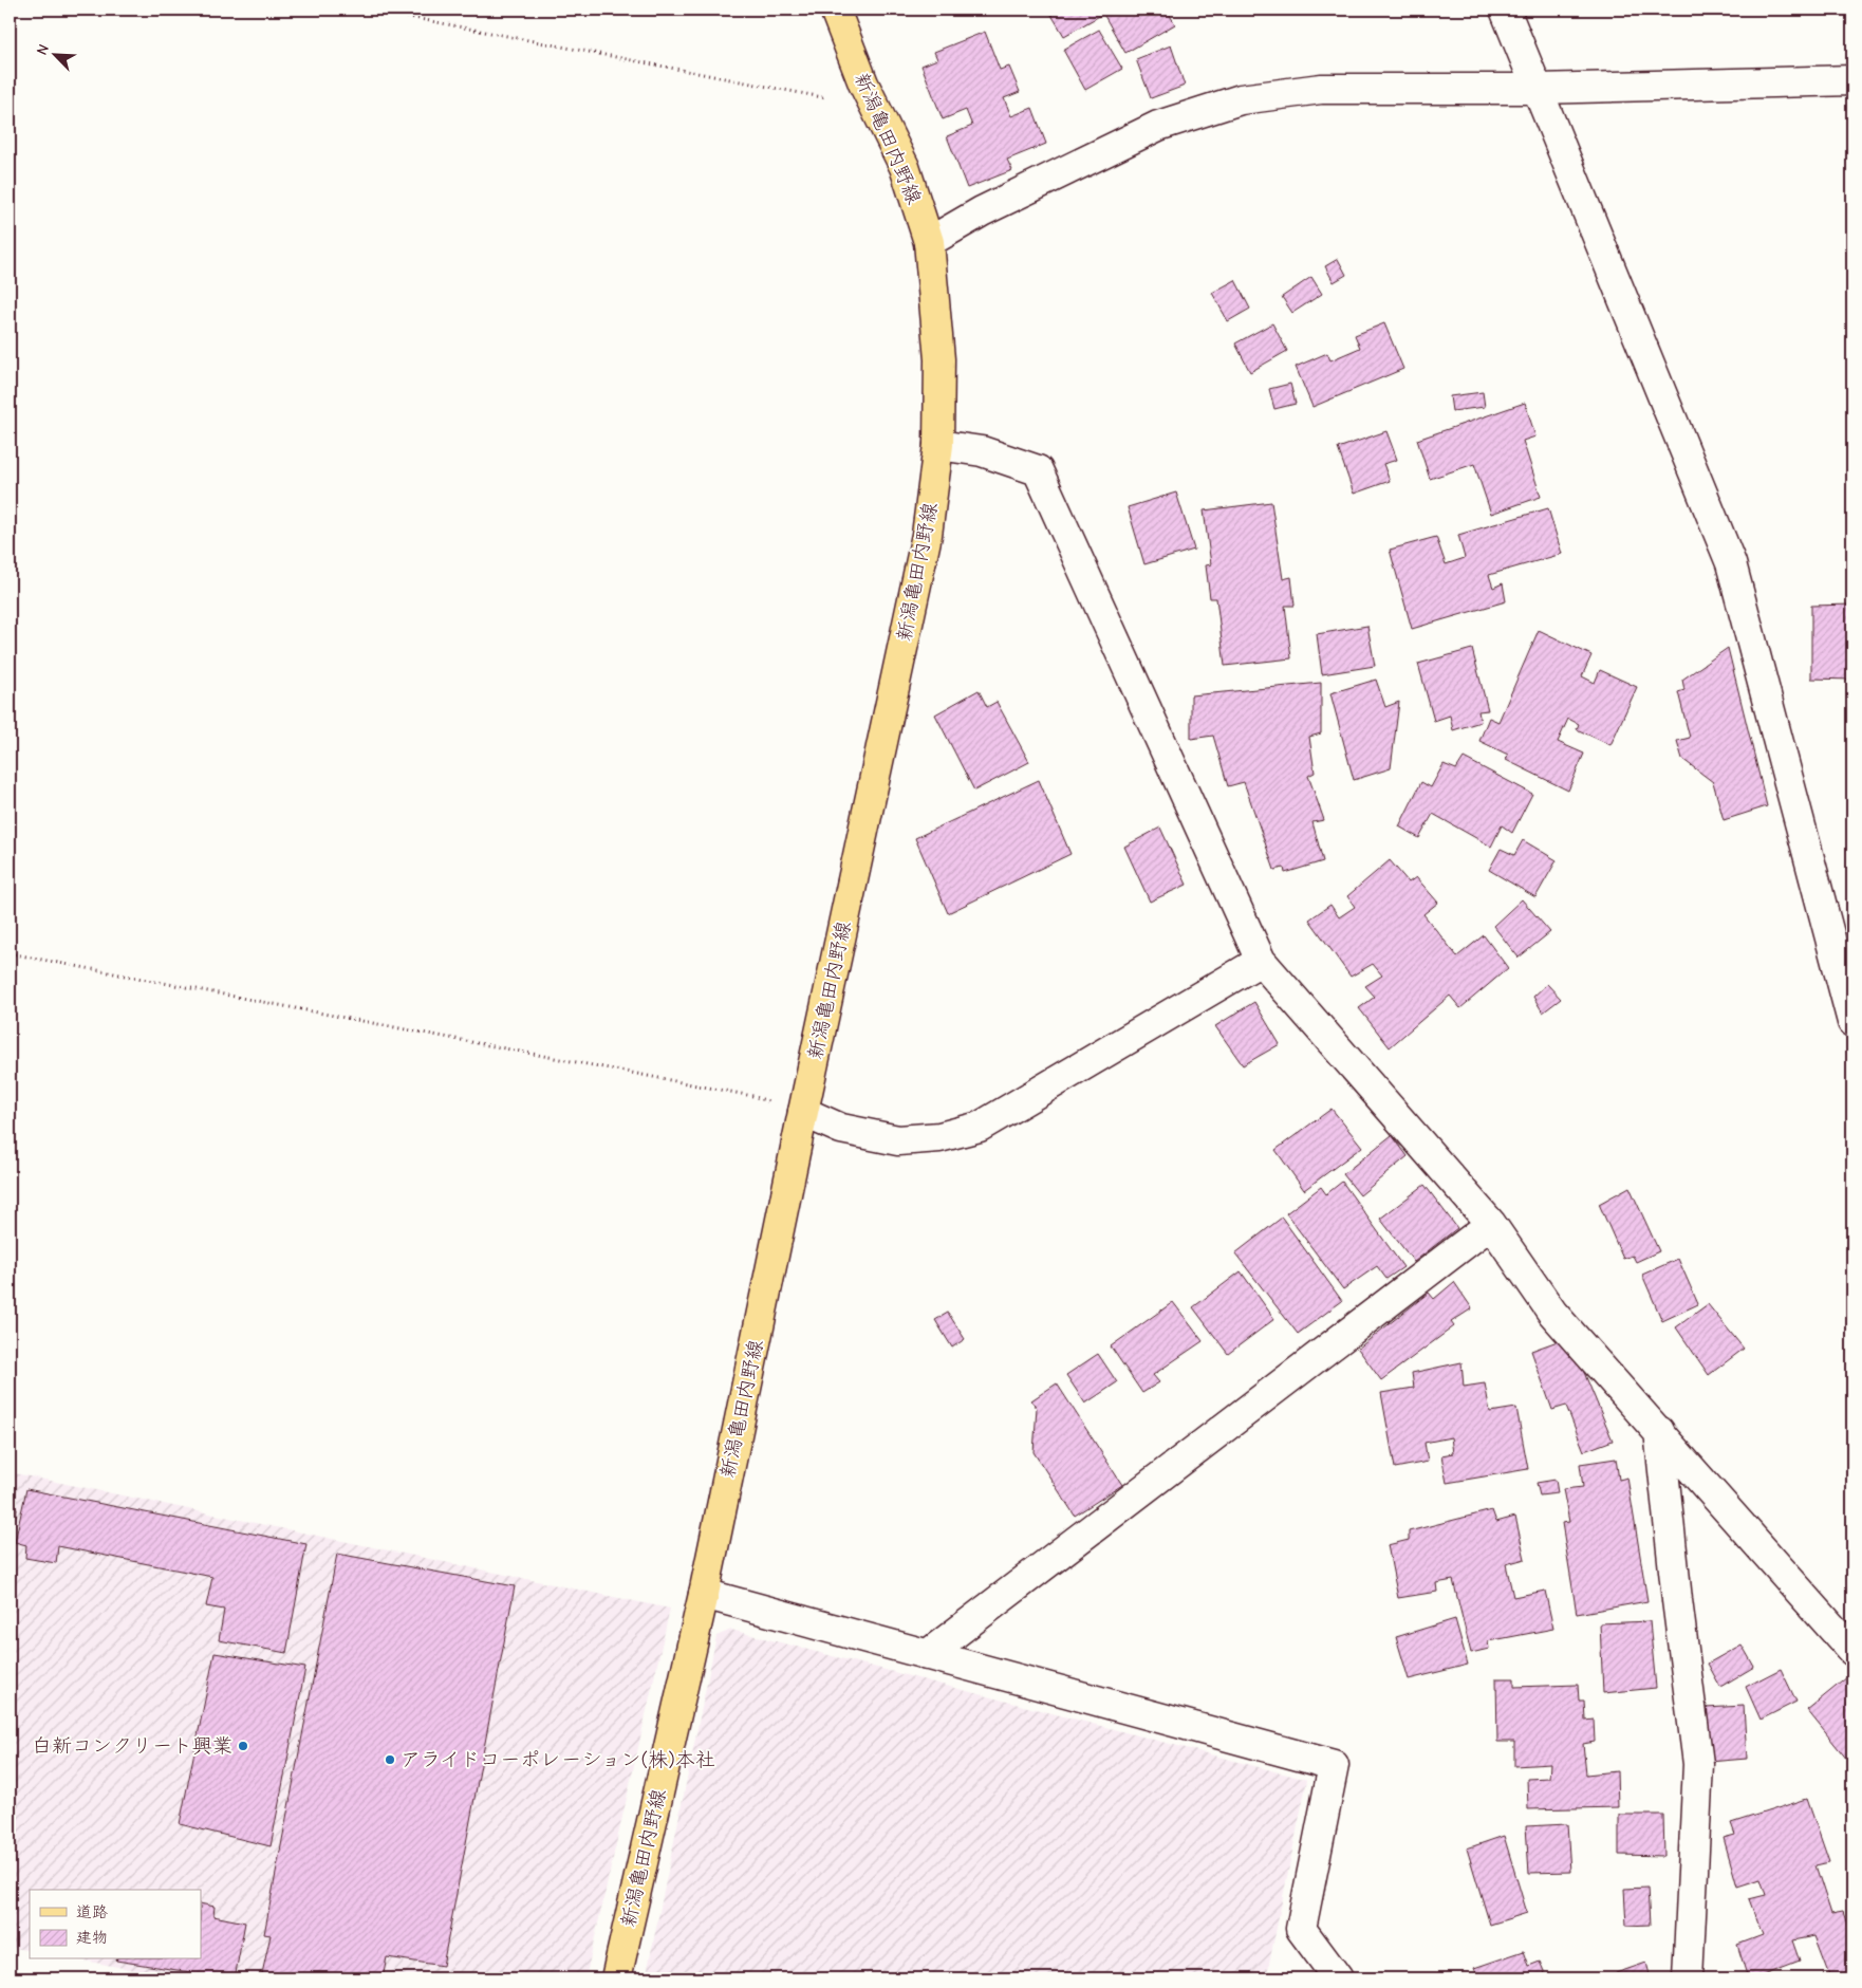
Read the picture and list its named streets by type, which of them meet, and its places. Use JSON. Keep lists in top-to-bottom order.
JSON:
{
  "streets": {
    "main road": ["新潟亀田内野線"]
  },
  "places": ["白新コンクリート興業", "アライドコーポレーション(株)本社"],
  "legend": ["道路", "建物"],
  "north": "top left"
}
